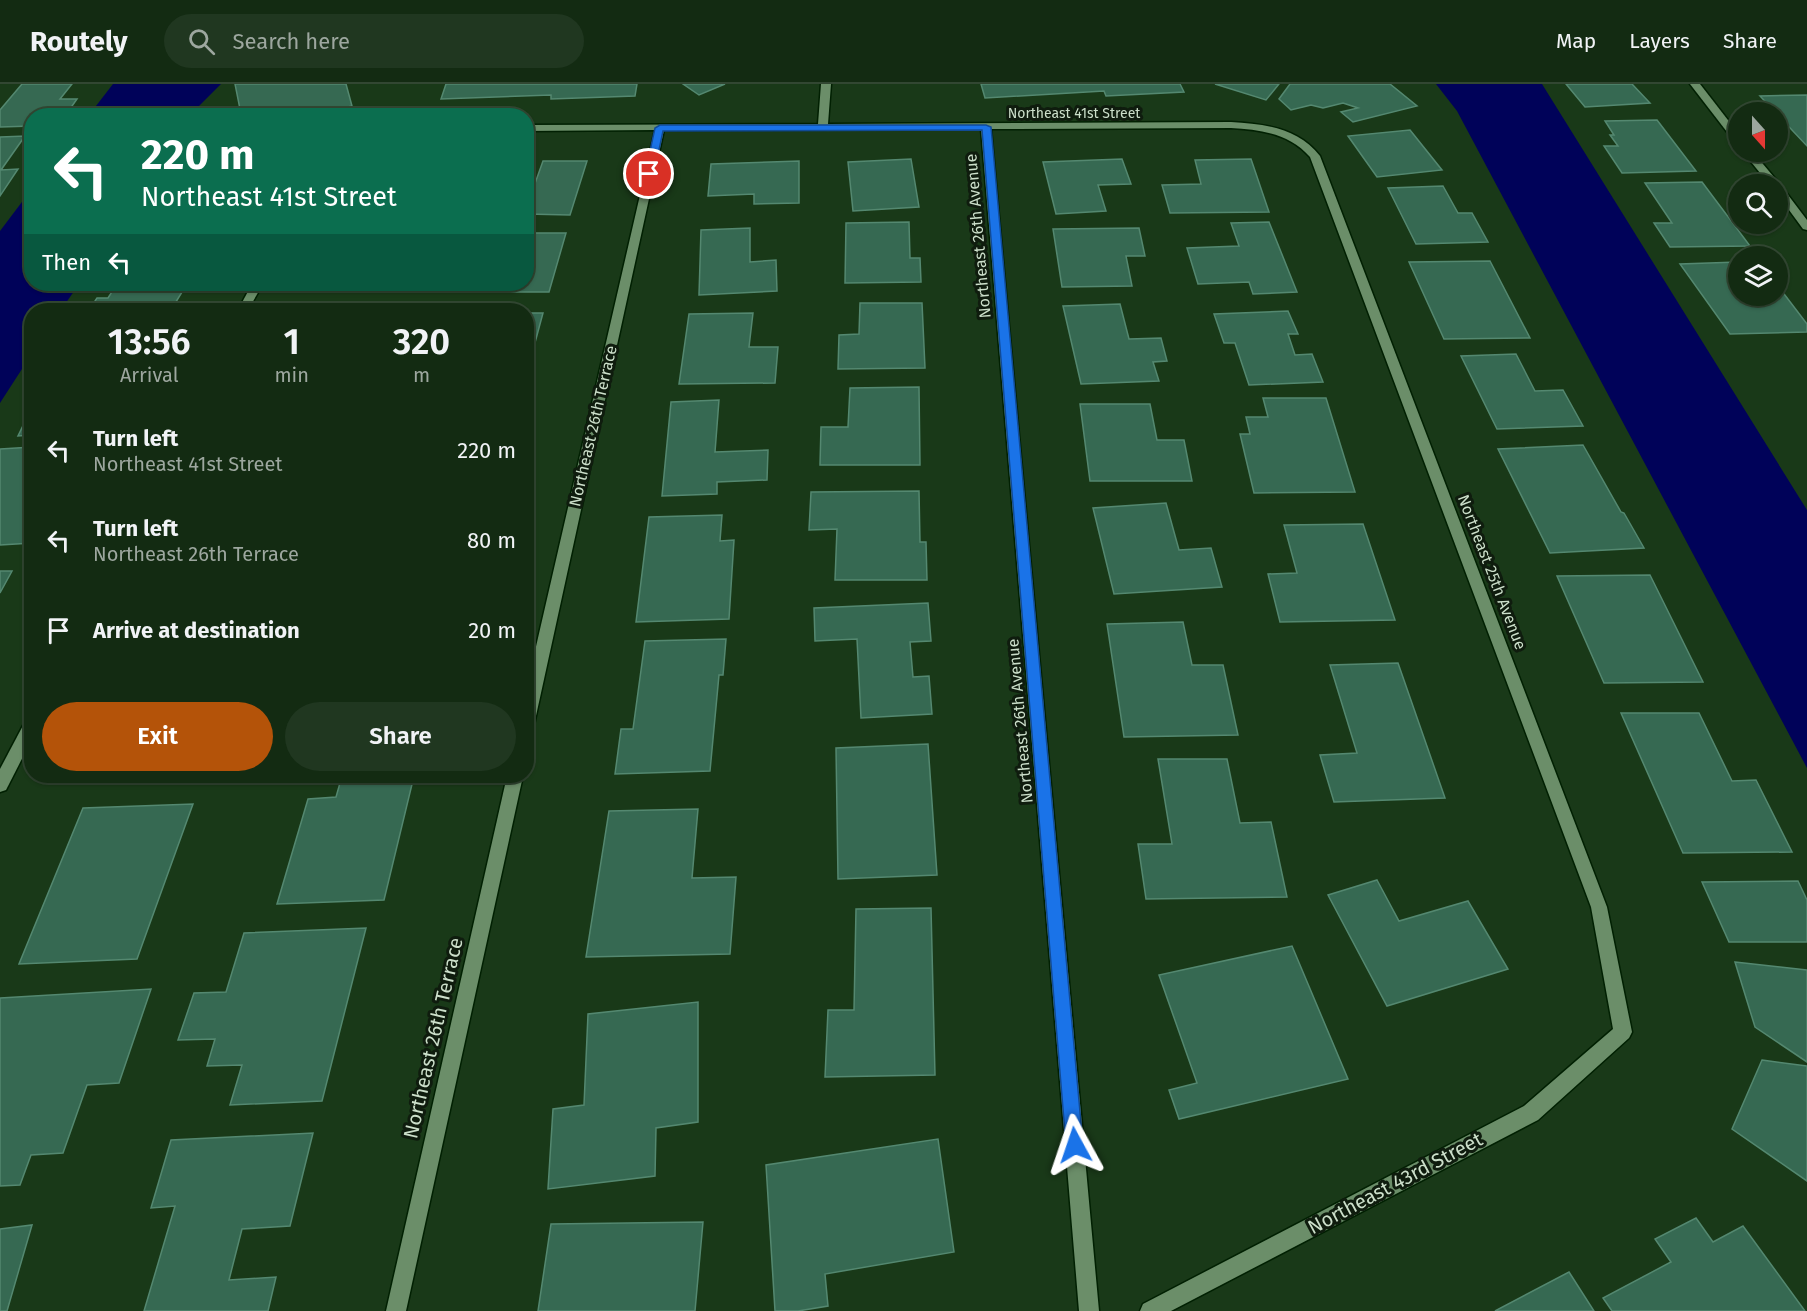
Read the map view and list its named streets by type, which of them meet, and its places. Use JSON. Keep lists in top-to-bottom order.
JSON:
{
  "streets": {
    "street": [
      "Northeast 41st Street",
      "Northeast 26th Avenue",
      "Northeast 26th Terrace",
      "Northeast 25th Avenue",
      "Northeast 43rd Street"
    ]
  },
  "crossings": [
    ["Northeast 41st Street", "Northeast 26th Avenue"],
    ["Northeast 41st Street", "Northeast 26th Terrace"],
    ["Northeast 41st Street", "Northeast 25th Avenue"],
    ["Northeast 25th Avenue", "Northeast 43rd Street"]
  ],
  "north": "bottom",
  "page": {
    "header": "Routely",
    "search": "Search here",
    "nav": ["Map", "Layers", "Share"],
    "turn": ["220 m", "Northeast 41st Street"],
    "then": "Then",
    "eta": [
      "13:56",
      "Arrival",
      "1",
      "min",
      "320",
      "m"
    ],
    "list": [
      {
        "name": "Turn left",
        "note": "Northeast 41st Street",
        "value": "220 m"
      },
      {
        "name": "Turn left",
        "note": "Northeast 26th Terrace",
        "value": "80 m"
      },
      {
        "name": "Arrive at destination",
        "value": "20 m"
      }
    ],
    "buttons": ["Exit", "Share"]
  }
}
